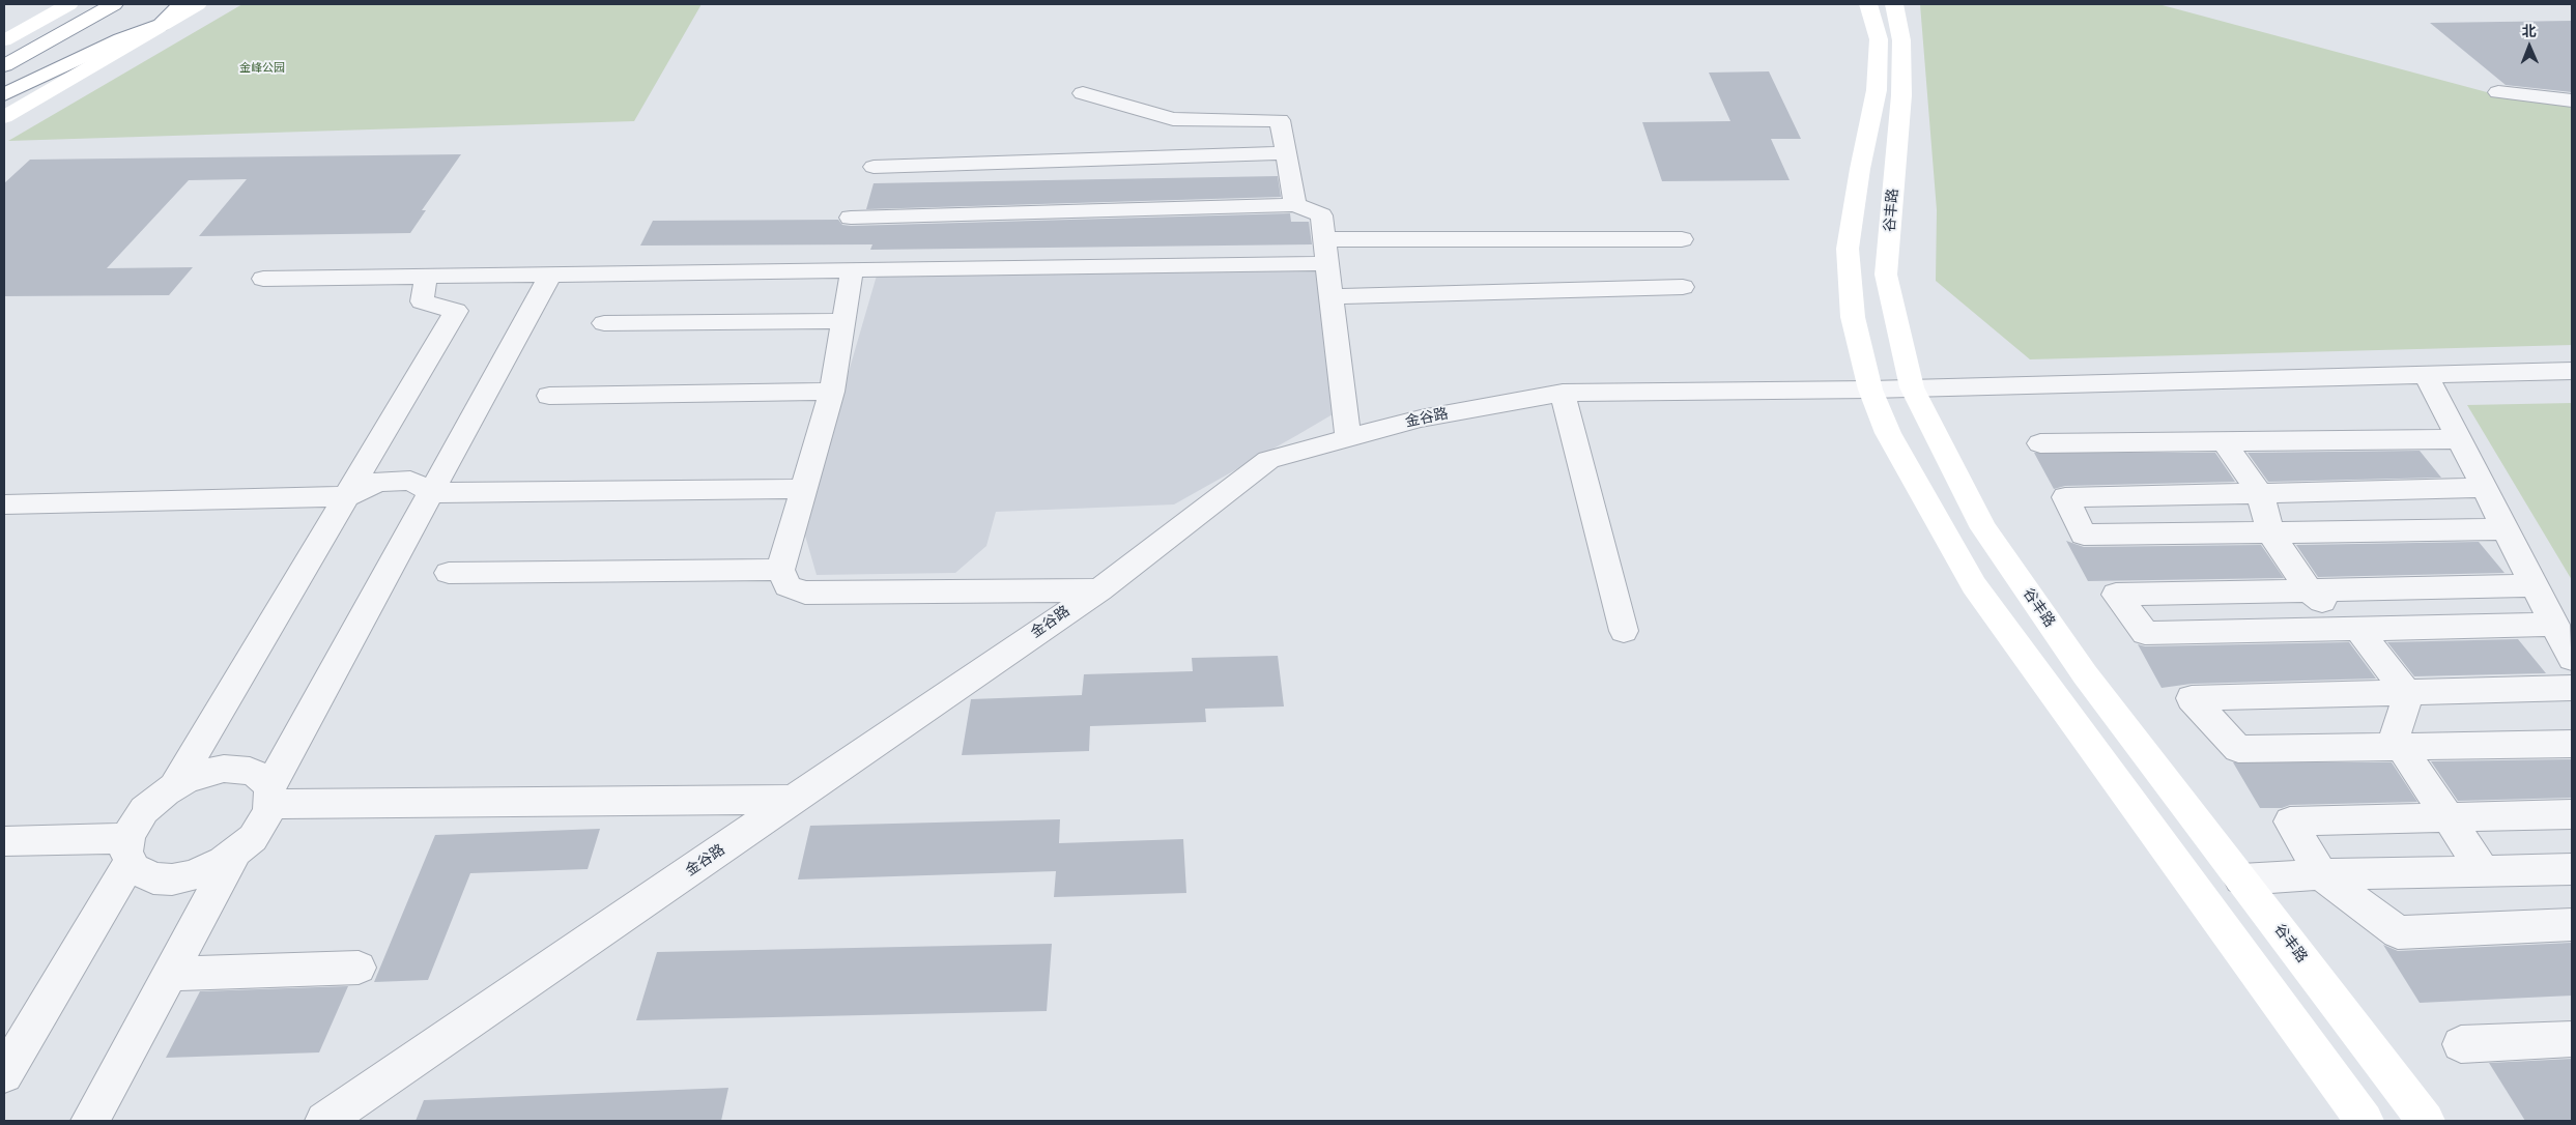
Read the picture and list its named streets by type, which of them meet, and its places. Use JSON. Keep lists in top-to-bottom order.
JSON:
{
  "streets": {
    "main road": ["谷丰路"],
    "street": ["金谷路"]
  },
  "crossings": [
    ["谷丰路", "金谷路"]
  ],
  "parks": ["金峰公园"],
  "north": "top"
}
